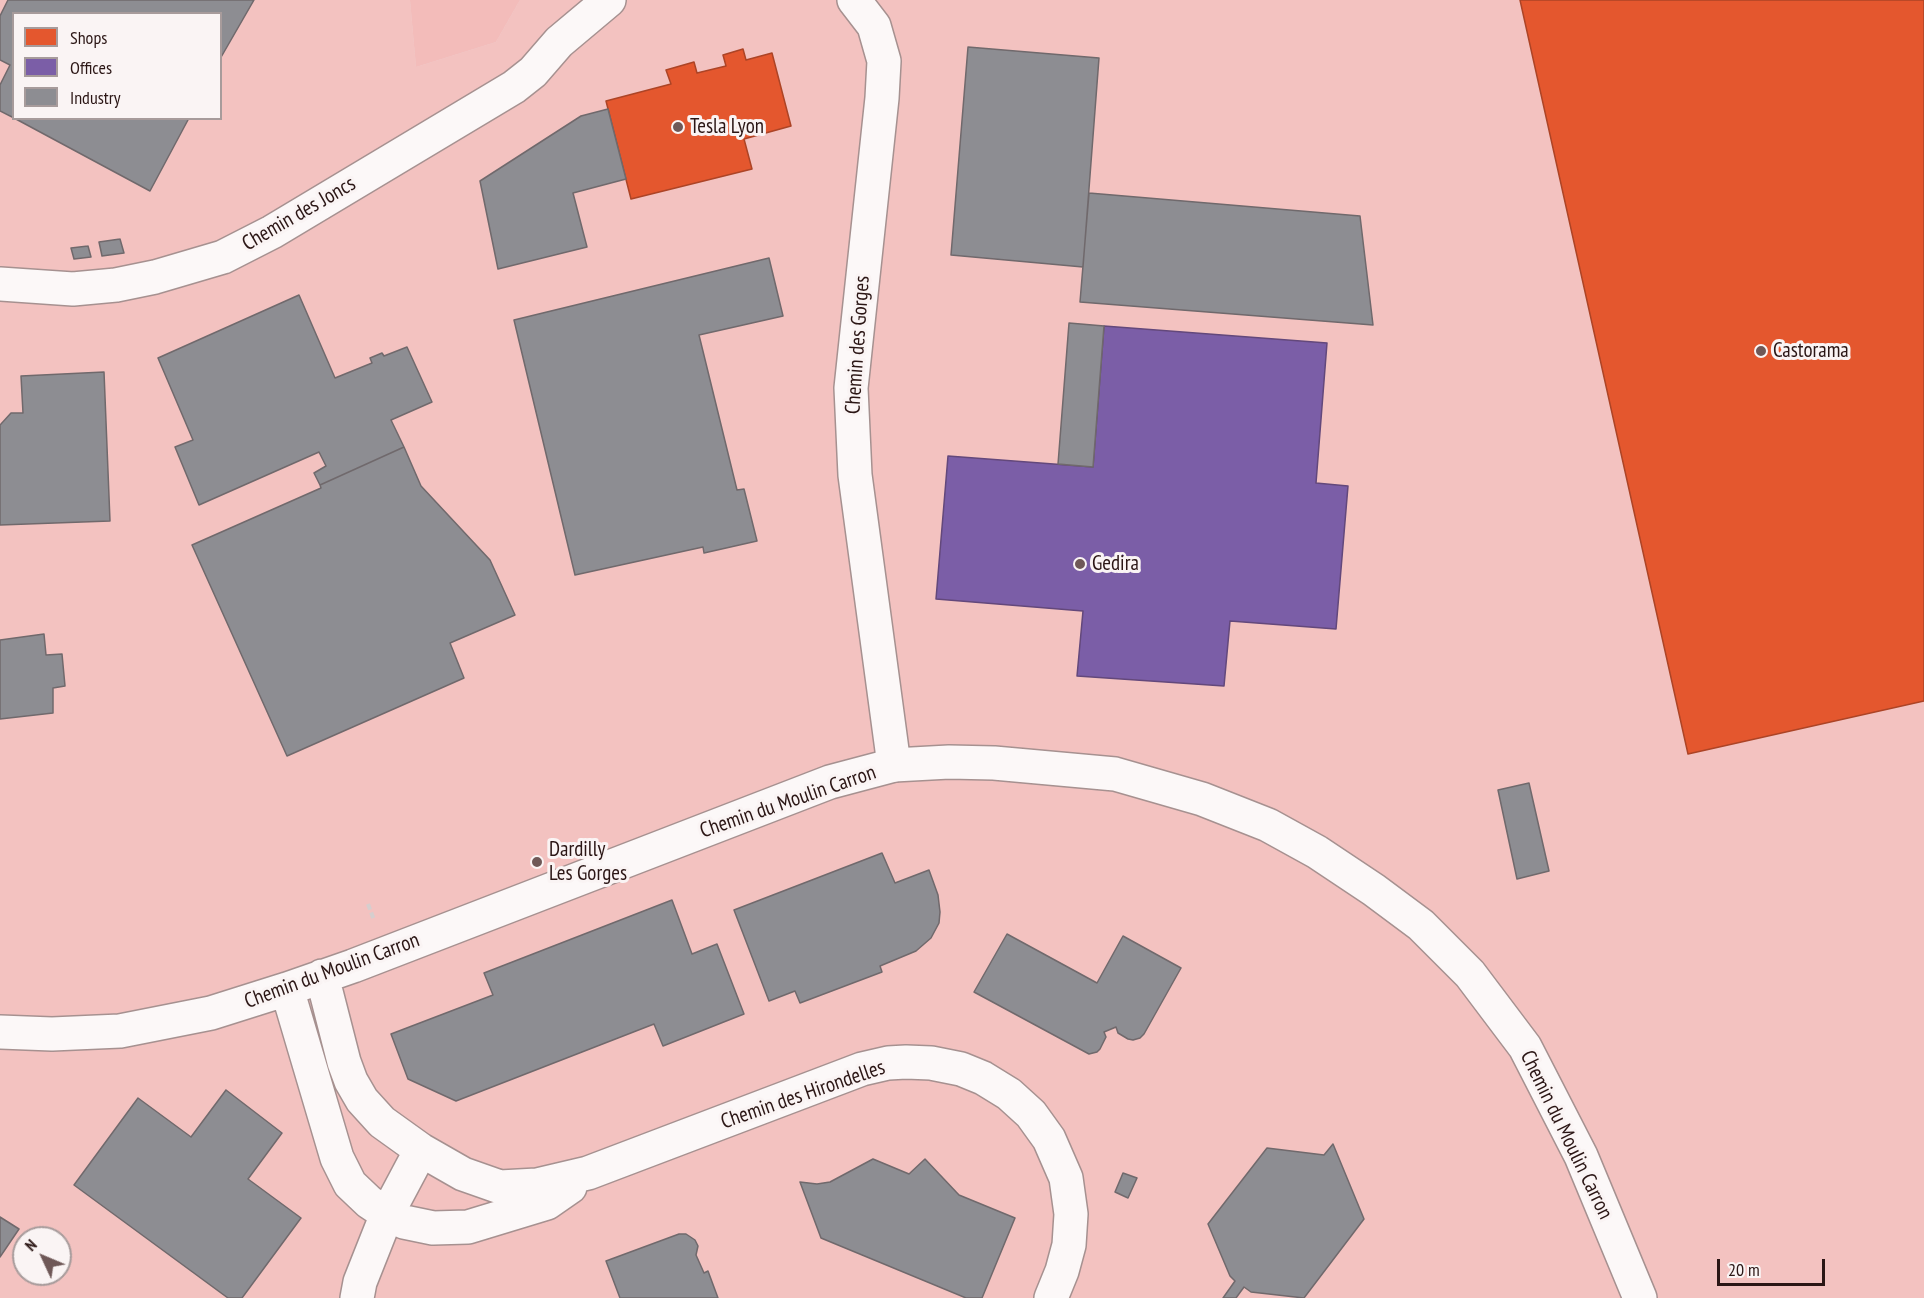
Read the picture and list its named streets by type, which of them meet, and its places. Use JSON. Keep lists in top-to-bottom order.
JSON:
{
  "streets": {
    "street": [
      "Chemin des Joncs",
      "Chemin des Gorges",
      "Chemin du Moulin Carron",
      "Chemin des Hirondelles"
    ]
  },
  "crossings": [
    ["Chemin des Gorges", "Chemin du Moulin Carron"],
    ["Chemin du Moulin Carron", "Chemin des Hirondelles"]
  ],
  "places": [
    "Tesla Lyon",
    "Castorama",
    "Gedira",
    "Dardilly Les Gorges"
  ],
  "legend": ["Shops", "Offices", "Industry"],
  "scale_bar": "20 m",
  "north": "top left"
}
